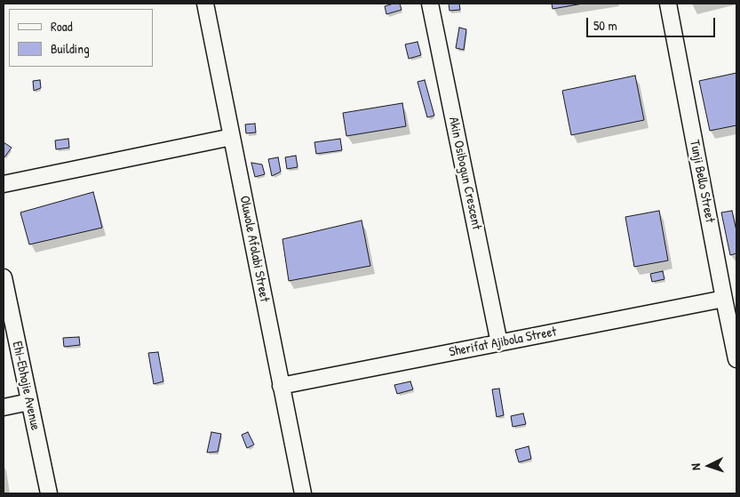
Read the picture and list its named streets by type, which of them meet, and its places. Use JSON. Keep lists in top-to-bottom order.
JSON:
{
  "streets": {
    "street": [
      "Akin Osibogun Crescent",
      "Tunji Bello Street",
      "Oluwole Afolabi Street",
      "Sherifat Ajibola Street",
      "Ehi-Ebhojie Avenue"
    ]
  },
  "crossings": [
    ["Akin Osibogun Crescent", "Sherifat Ajibola Street"],
    ["Tunji Bello Street", "Sherifat Ajibola Street"],
    ["Oluwole Afolabi Street", "Sherifat Ajibola Street"]
  ],
  "legend": ["Road", "Building"],
  "scale_bar": "50 m",
  "north": "left"
}
